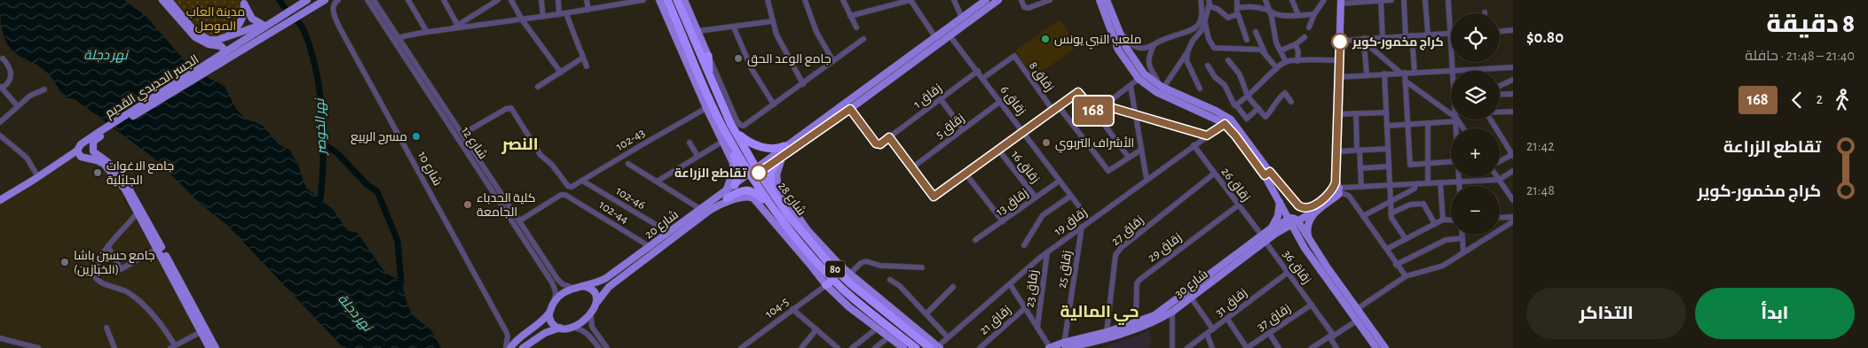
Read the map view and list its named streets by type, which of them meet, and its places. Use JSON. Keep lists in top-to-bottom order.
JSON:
{
  "streets": {
    "highway": ["شارع 28", "80"],
    "main road": ["الجسر الحديدي القديم", "شارع 20", "شارع 30"],
    "street": [
      "زقاق 8",
      "زقاق 1",
      "زقاق 6",
      "زقاق 5",
      "102-43",
      "شارع 12",
      "زقاق 16",
      "شارع 10",
      "زقاق 26",
      "102-46",
      "زقاق 13",
      "102-44",
      "زقاق 19",
      "زقاق 27",
      "زقاق 29",
      "زقاق 36",
      "زقاق 25",
      "زقاق 23",
      "زقاق 31",
      "104-5",
      "زقاق 37",
      "زقاق 21"
    ]
  },
  "crossings": [
    ["زقاق 8", "زقاق 6"],
    ["زقاق 1", "زقاق 6"],
    ["زقاق 6", "زقاق 5"],
    ["زقاق 6", "زقاق 13"],
    ["زقاق 6", "زقاق 19"],
    ["102-43", "شارع 12"],
    ["102-43", "102-46"],
    ["شارع 12", "102-44"],
    ["شارع 12", "شارع 20"],
    ["زقاق 16", "زقاق 13"],
    ["زقاق 26", "زقاق 19"],
    ["زقاق 26", "زقاق 27"],
    ["زقاق 26", "زقاق 29"],
    ["زقاق 26", "زقاق 36"],
    ["زقاق 26", "شارع 30"],
    ["102-46", "شارع 20"],
    ["شارع 28", "زقاق 19"],
    ["شارع 28", "شارع 20"],
    ["102-44", "شارع 20"],
    ["زقاق 19", "زقاق 25"],
    ["زقاق 19", "زقاق 23"],
    ["زقاق 27", "شارع 30"],
    ["زقاق 29", "شارع 30"],
    ["زقاق 36", "شارع 30"],
    ["زقاق 36", "زقاق 31"],
    ["زقاق 36", "زقاق 37"],
    ["زقاق 25", "شارع 30"]
  ],
  "districts": ["النصر", "حي المالية"],
  "water": ["نهر دجلة", "نهر الخوصر"],
  "parks": ["مدينة العاب الموصل"],
  "places": [
    "ملعب النبي يونس",
    "كراج مخمور-كوير",
    "جامع الوعد الحق",
    "مسرح الربيع",
    "الأشراف التربوي",
    "جامع الاغوات الجليلية",
    "تقاطع الزراعة",
    "كلية الحدباء الجامعة",
    "جامع حسين باشا (الخبازين)"
  ],
  "lines": ["bus line 168"],
  "page": {
    "heading": ["8 دقيقة", "21:40 – 21:48 · حافلة", "$0.80"],
    "on_map": "168",
    "map_buttons": ["+", "−"],
    "legs": ["2", "168"],
    "list": [
      {
        "name": "تقاطع الزراعة",
        "value": "21:42"
      },
      {
        "name": "كراج مخمور-كوير",
        "value": "21:48"
      }
    ],
    "buttons": ["ابدأ", "التذاكر"]
  }
}
